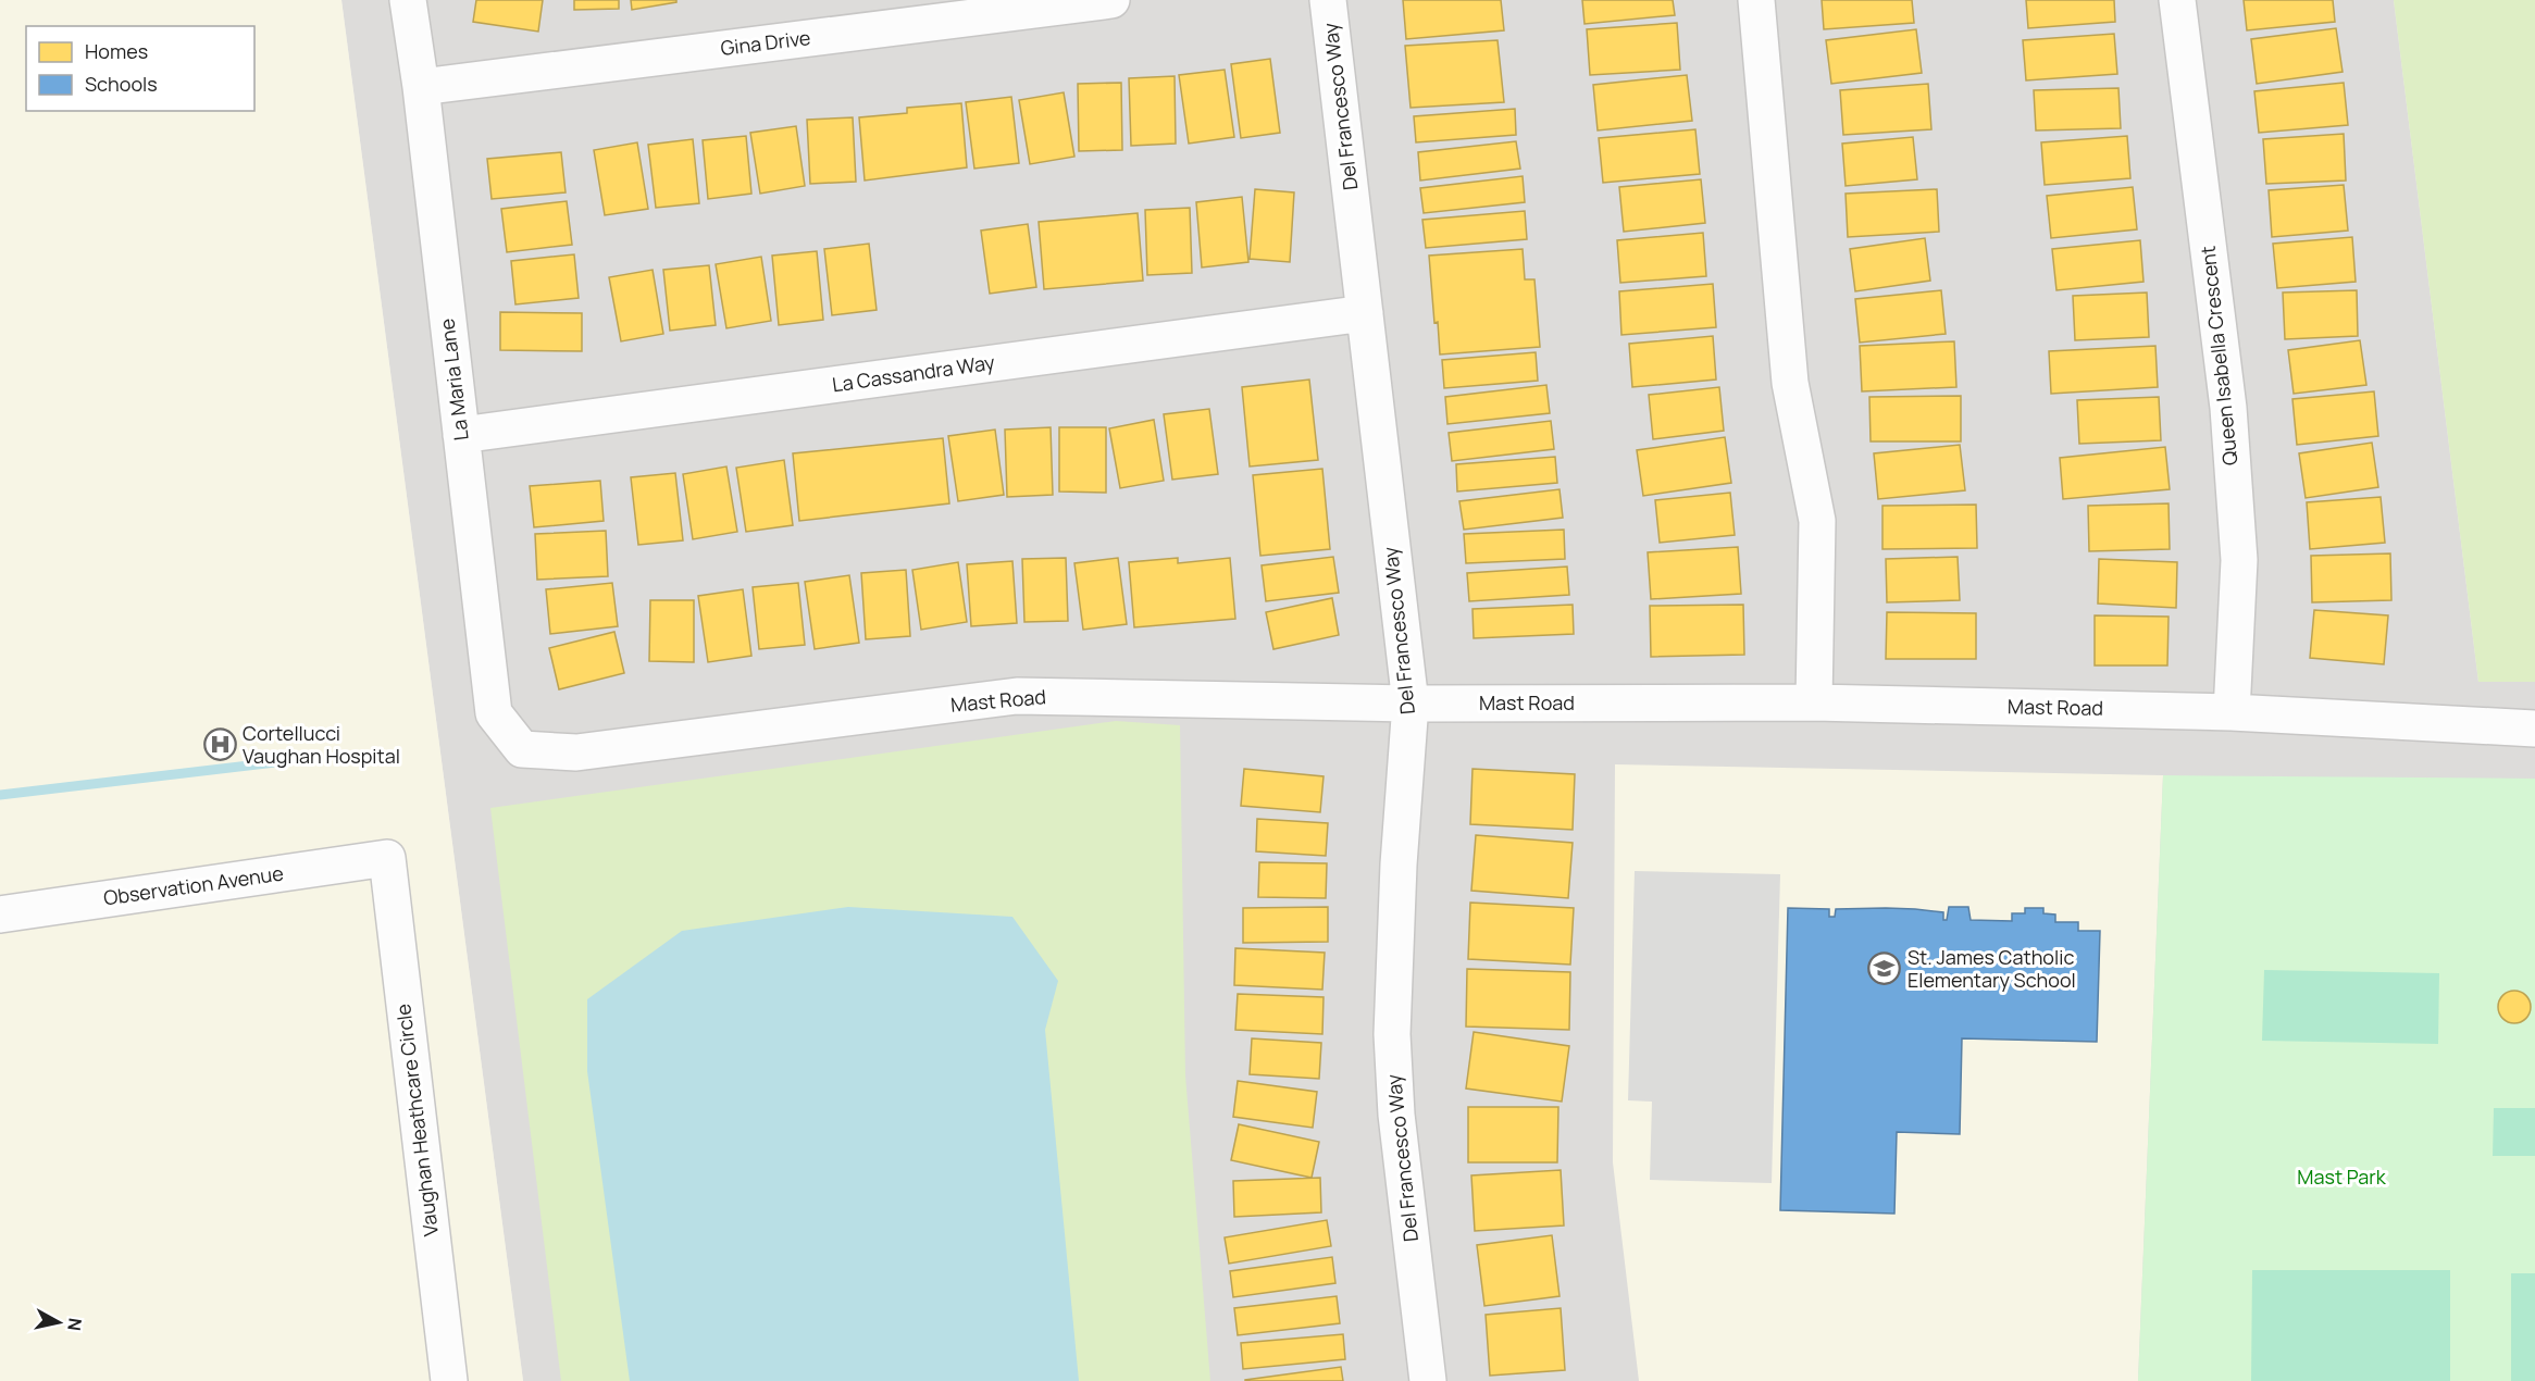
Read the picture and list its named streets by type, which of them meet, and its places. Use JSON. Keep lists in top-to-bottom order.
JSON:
{
  "streets": {
    "street": [
      "Gina Drive",
      "Del Francesco Way",
      "Queen Isabella Crescent",
      "La Cassandra Way",
      "La Maria Lane",
      "Mast Road",
      "Observation Avenue",
      "Vaughan Heathcare Circle"
    ]
  },
  "crossings": [
    ["Gina Drive", "La Maria Lane"],
    ["Del Francesco Way", "La Cassandra Way"],
    ["Del Francesco Way", "Mast Road"],
    ["Queen Isabella Crescent", "Mast Road"],
    ["La Cassandra Way", "La Maria Lane"],
    ["La Maria Lane", "Mast Road"],
    ["Observation Avenue", "Vaughan Heathcare Circle"]
  ],
  "parks": ["Mast Park"],
  "places": {
    "hospital": ["Cortellucci Vaughan Hospital"],
    "school or university": ["St. James Catholic Elementary School"]
  },
  "legend": ["Homes", "Schools"],
  "north": "right"
}
